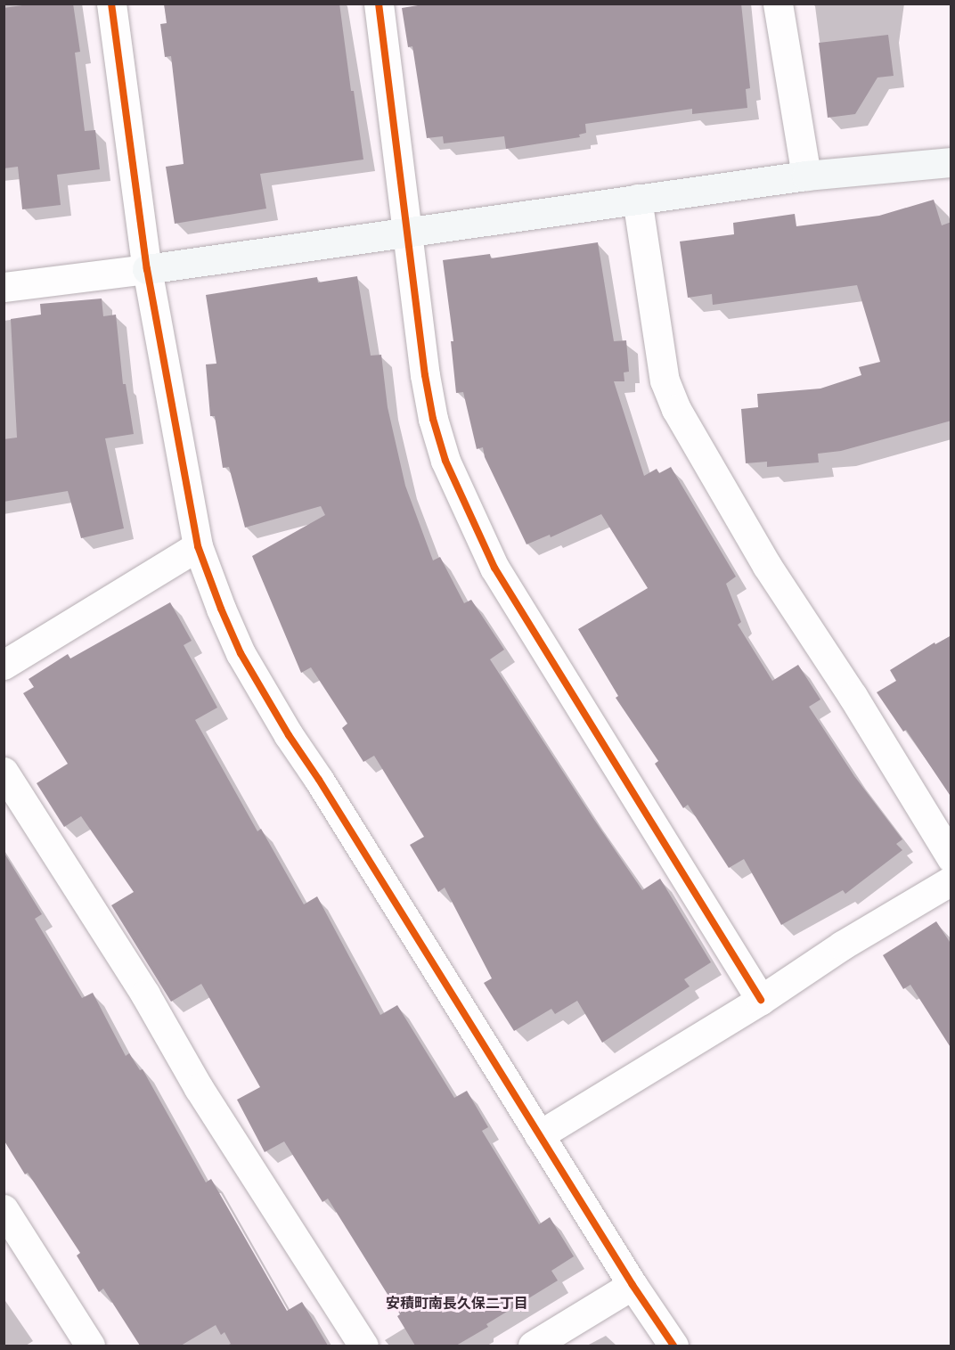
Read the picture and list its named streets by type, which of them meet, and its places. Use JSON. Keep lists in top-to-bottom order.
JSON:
{
  "districts": ["安積町南長久保二丁目"]
}
